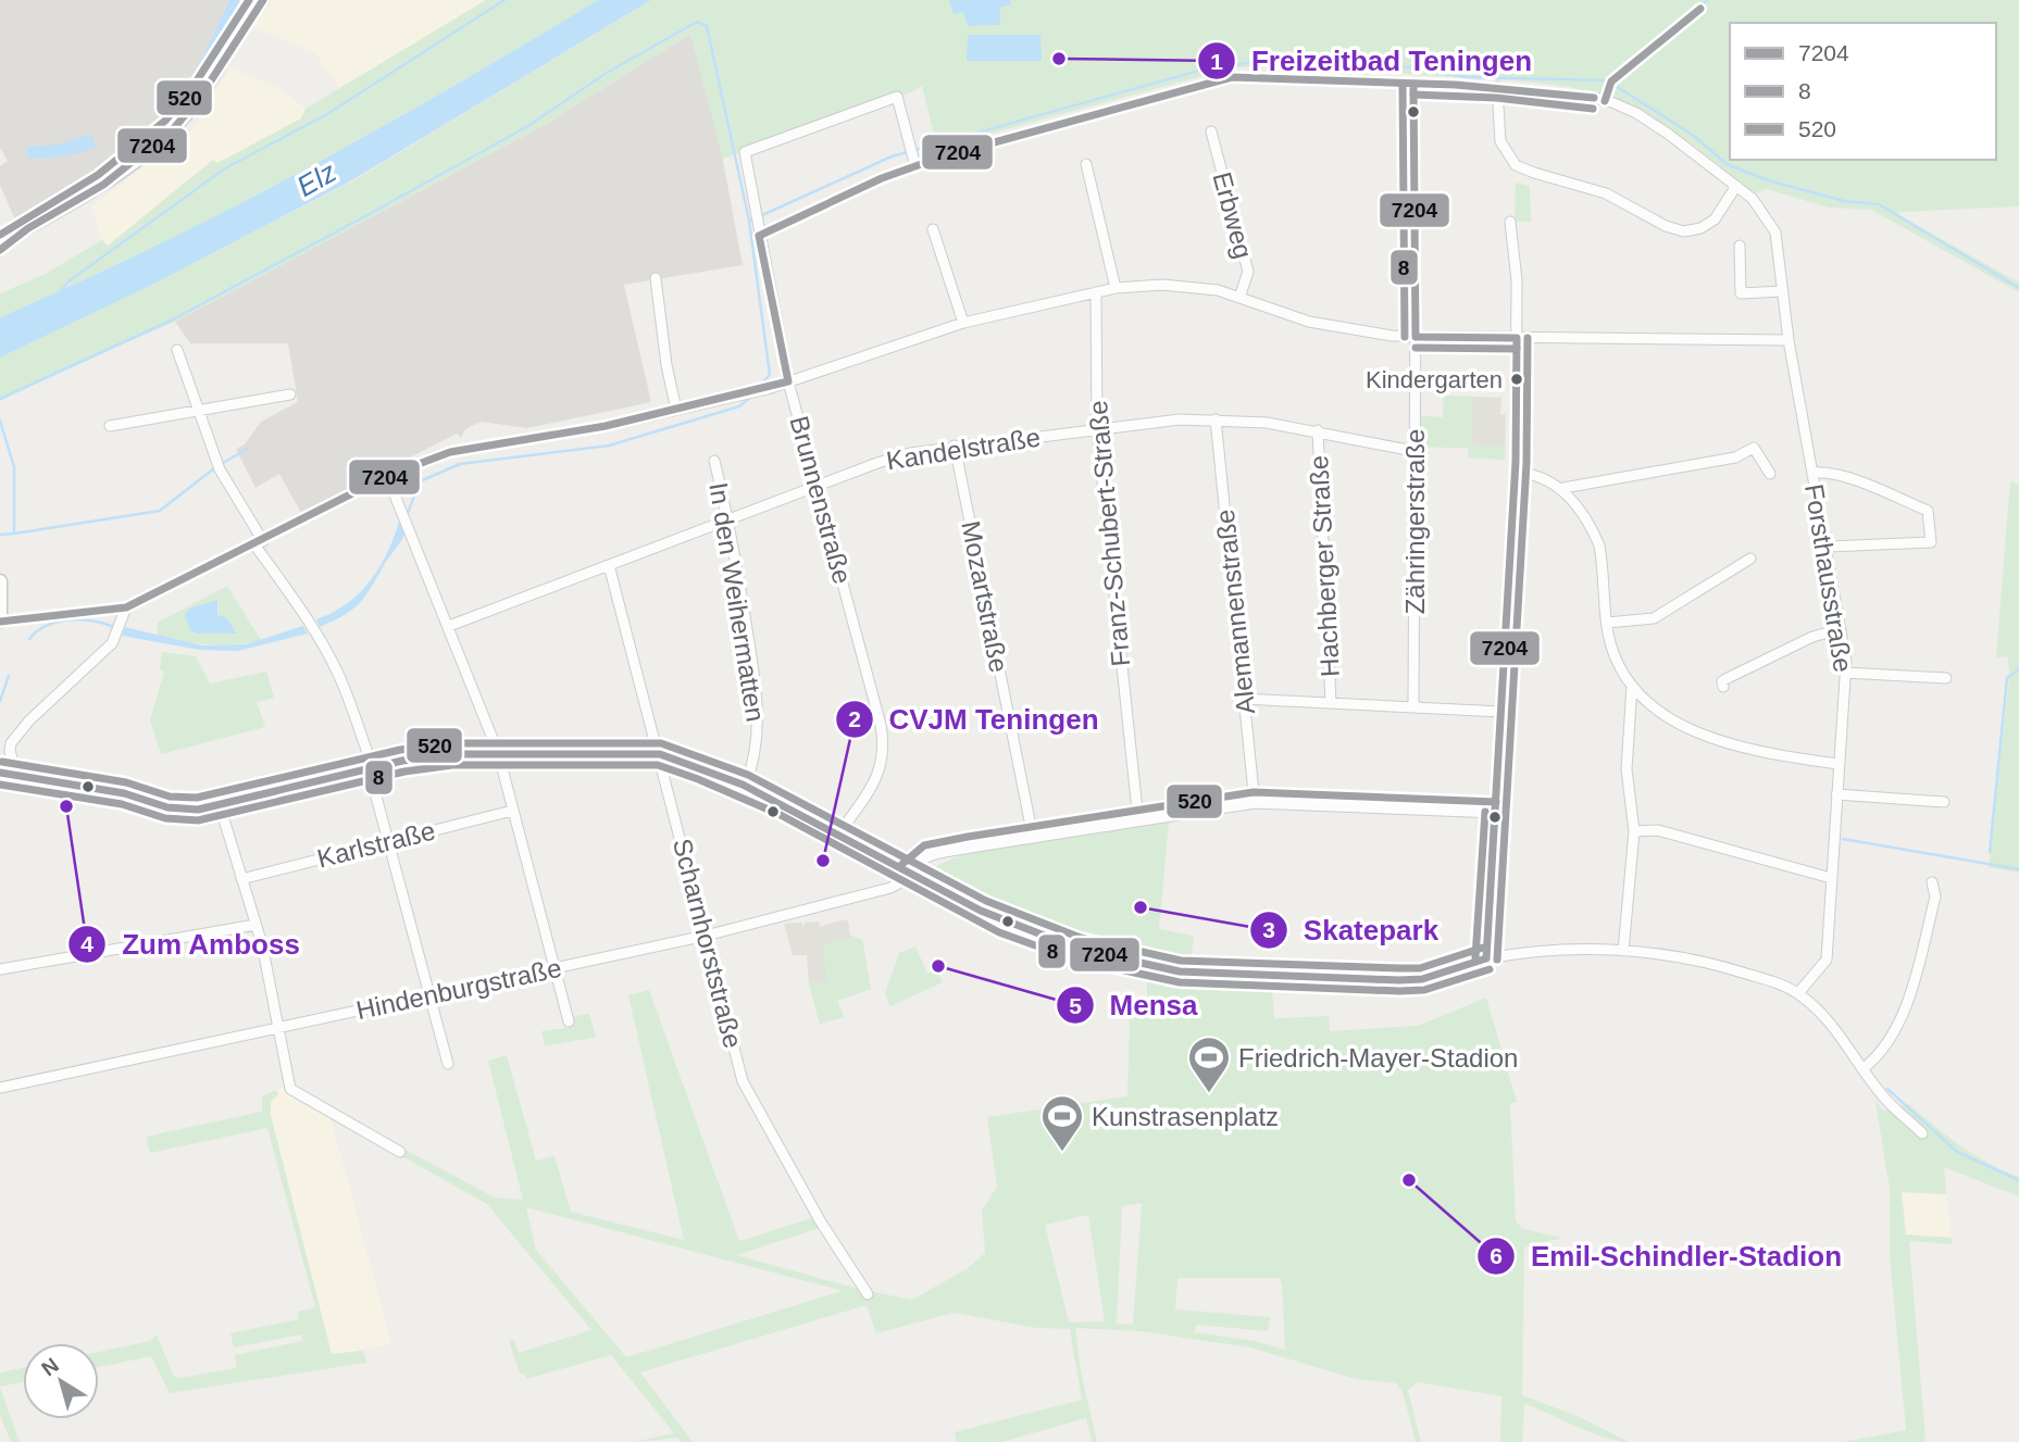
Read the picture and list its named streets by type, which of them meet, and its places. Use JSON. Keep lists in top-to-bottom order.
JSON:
{
  "streets": {
    "street": [
      "Erbweg",
      "Kandelstraße",
      "Brunnenstraße",
      "Zähringerstraße",
      "Franz-Schubert-Straße",
      "Hachberger Straße",
      "Forsthausstraße",
      "Mozartstraße",
      "In den Weihermatten",
      "Alemannenstraße",
      "Karlstraße",
      "Scharnhorststraße",
      "Hindenburgstraße"
    ]
  },
  "crossings": [
    ["Kandelstraße", "Brunnenstraße"],
    ["Kandelstraße", "Zähringerstraße"],
    ["Kandelstraße", "Franz-Schubert-Straße"],
    ["Kandelstraße", "Hachberger Straße"],
    ["Kandelstraße", "Mozartstraße"],
    ["Kandelstraße", "In den Weihermatten"],
    ["Kandelstraße", "Alemannenstraße"],
    ["Kandelstraße", "Scharnhorststraße"],
    ["Brunnenstraße", "Forsthausstraße"],
    ["Zähringerstraße", "Forsthausstraße"],
    ["Franz-Schubert-Straße", "Hindenburgstraße"],
    ["Mozartstraße", "Hindenburgstraße"],
    ["Alemannenstraße", "Hindenburgstraße"],
    ["Scharnhorststraße", "Hindenburgstraße"]
  ],
  "water": ["Elz"],
  "places": {
    "other": [
      "Freizeitbad Teningen",
      "Kindergarten",
      "Zum Amboss",
      "CVJM Teningen",
      "Skatepark",
      "Mensa",
      "Emil-Schindler-Stadion"
    ],
    "sports": ["Friedrich-Mayer-Stadion", "Kunstrasenplatz"]
  },
  "lines": ["transit line 7204", "transit line 520", "transit line 8"],
  "legend": ["7204", "8", "520"],
  "north": "top left"
}
